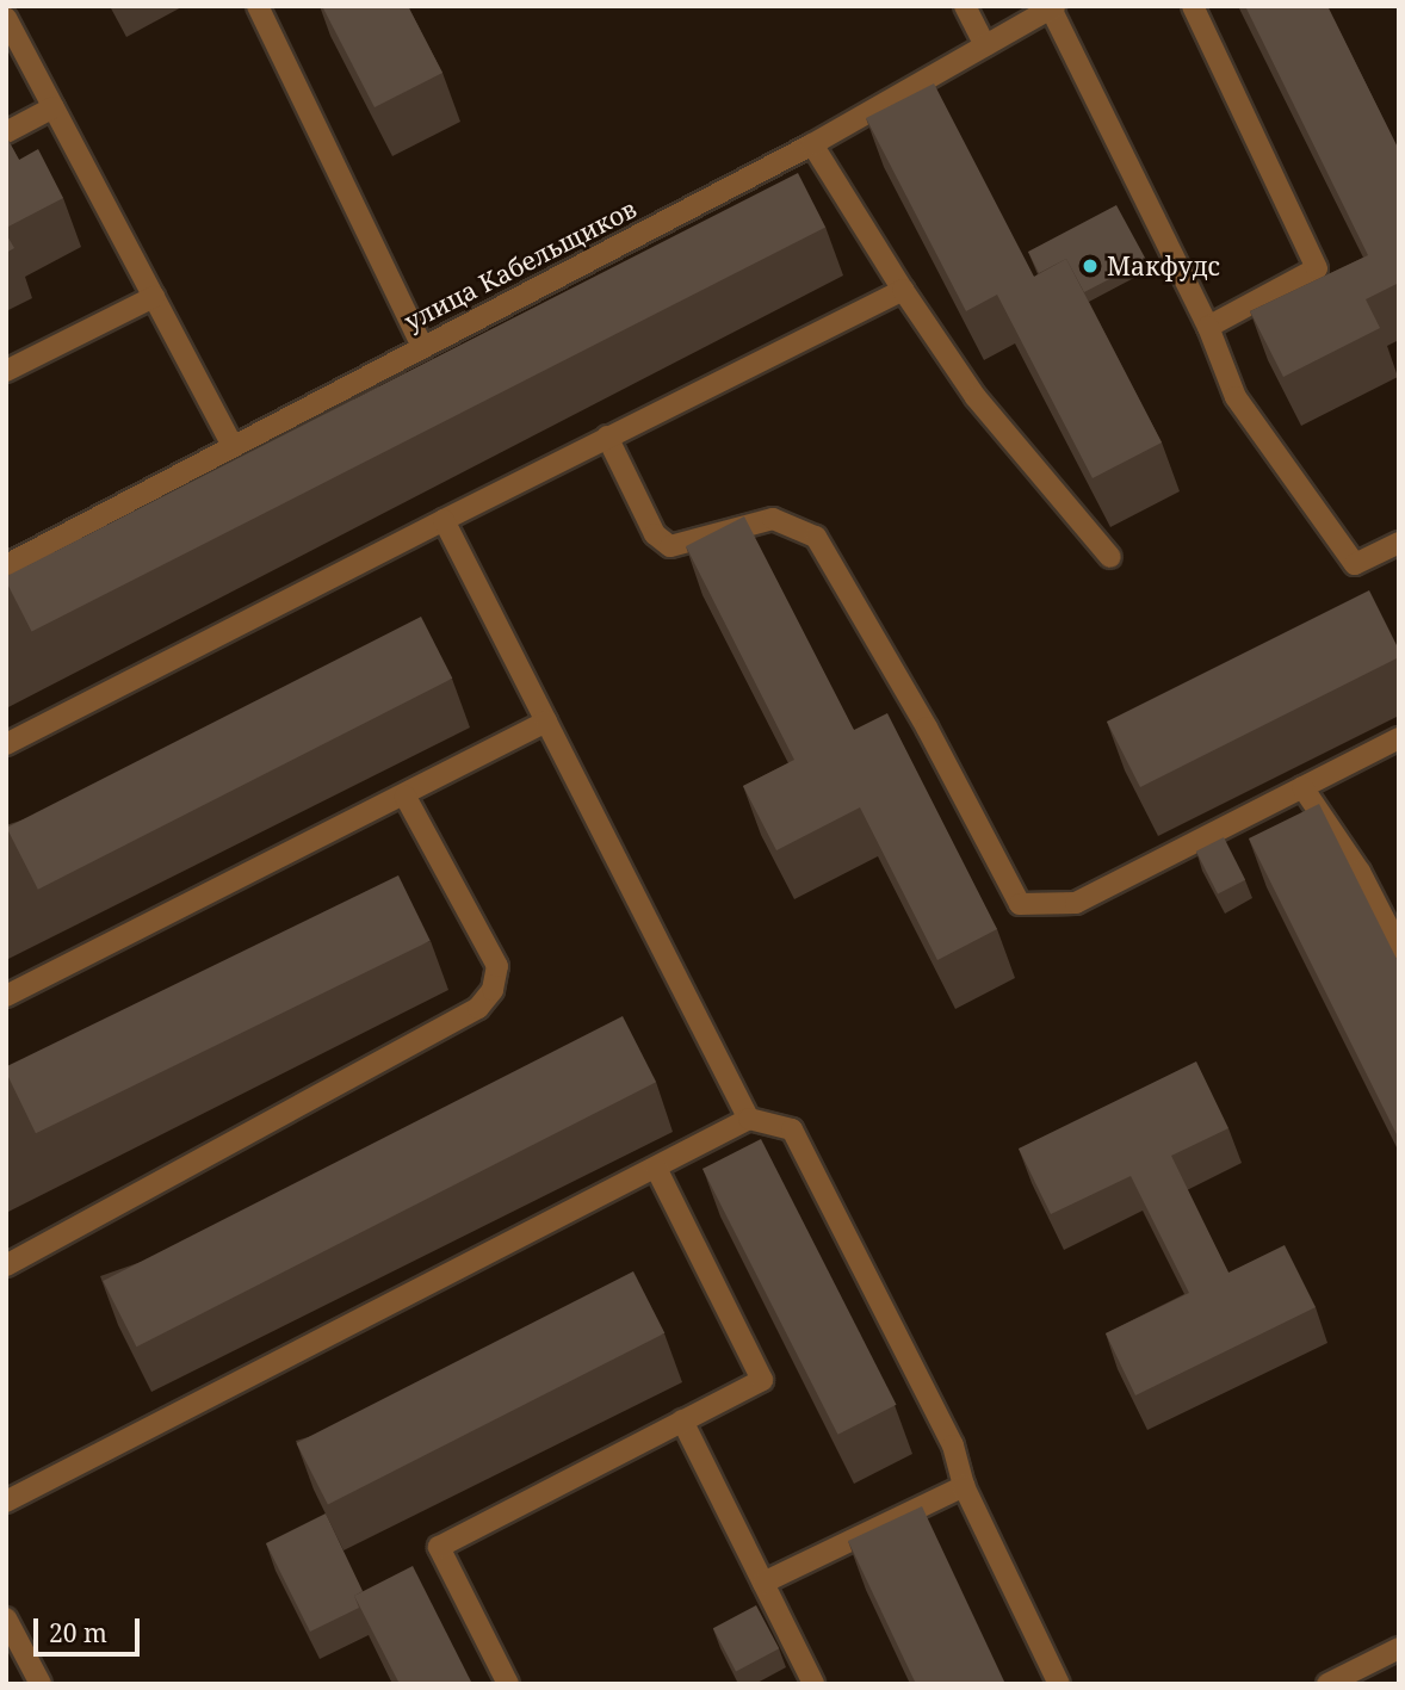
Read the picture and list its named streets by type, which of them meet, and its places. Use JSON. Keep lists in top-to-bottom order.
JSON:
{
  "streets": {
    "street": ["улица Кабельщиков"]
  },
  "places": ["Макфудс"],
  "scale_bar": "20 m"
}
